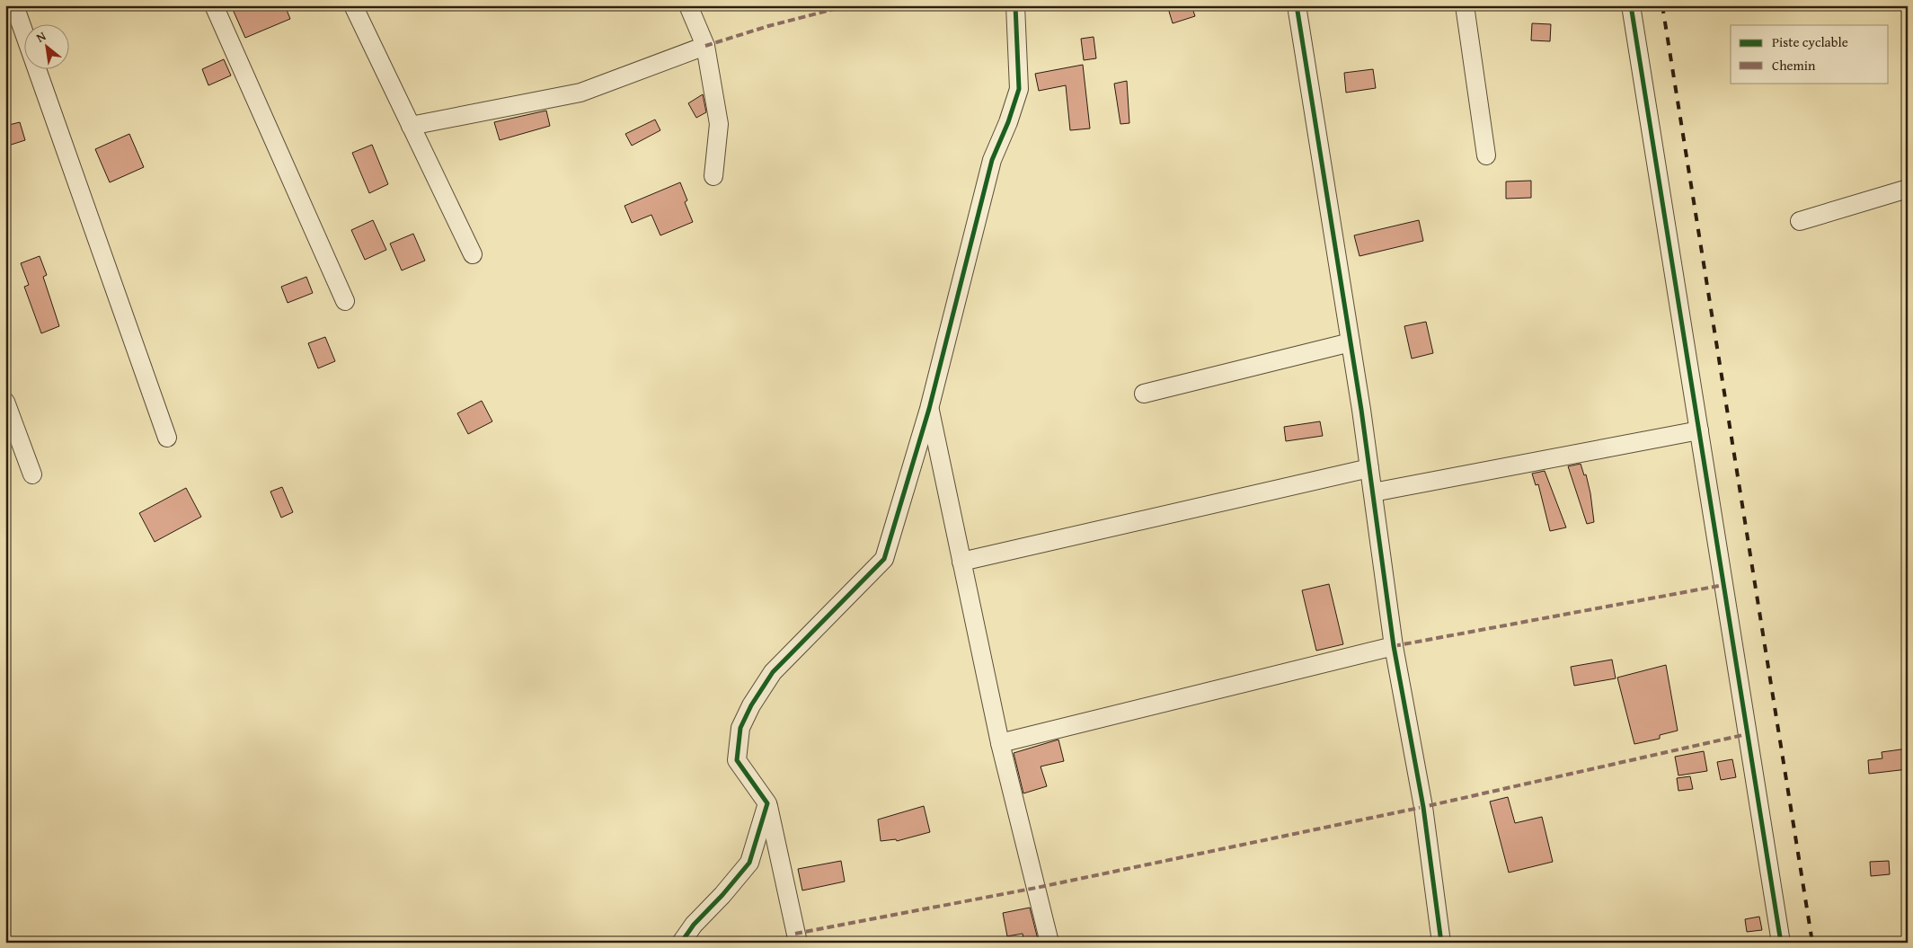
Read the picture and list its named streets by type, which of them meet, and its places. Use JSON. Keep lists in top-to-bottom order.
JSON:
{
  "legend": ["Piste cyclable", "Chemin"],
  "north": "top left"
}
